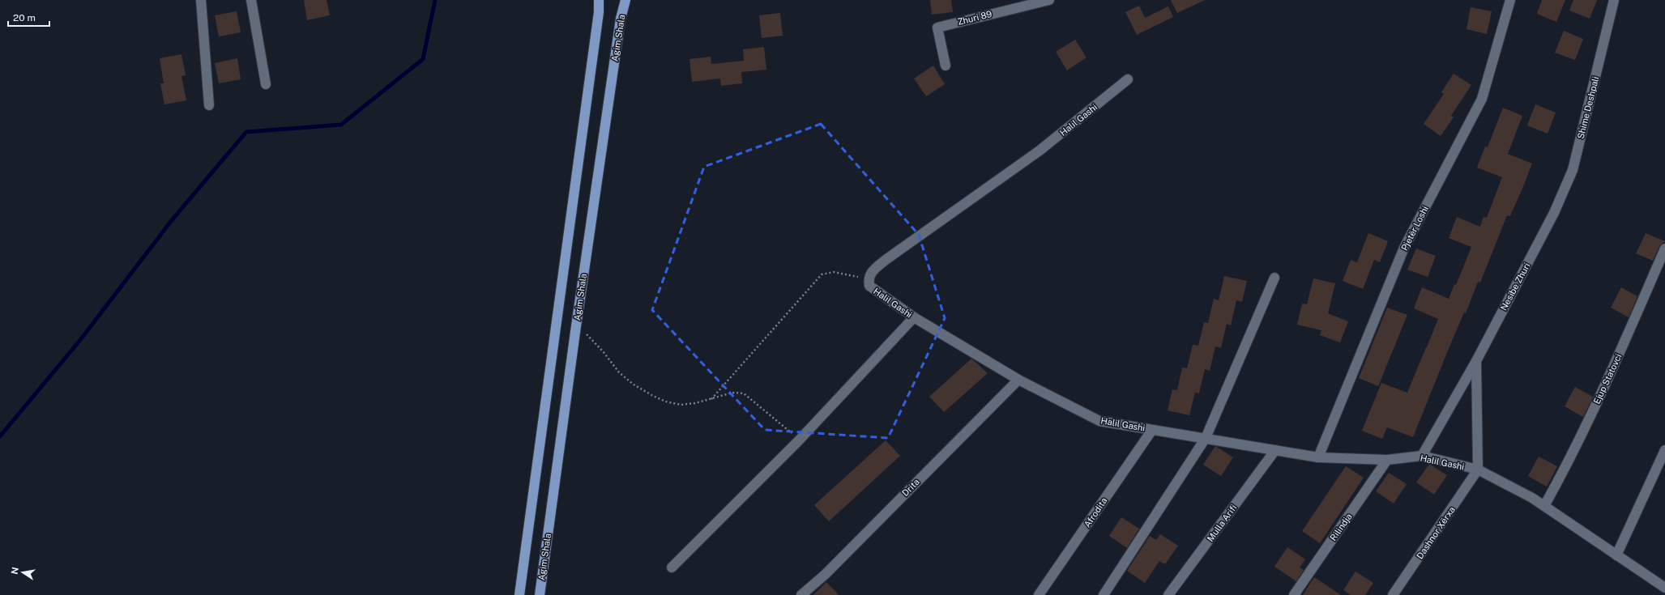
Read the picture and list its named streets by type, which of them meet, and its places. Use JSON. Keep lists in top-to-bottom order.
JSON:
{
  "streets": {
    "main road": ["Agim Shala"],
    "street": [
      "Zhuri 89",
      "Shime Deshpali",
      "Halil Gashi",
      "Pjetër Loshi",
      "Nesibe Zhuri",
      "Ejup Statovci",
      "Drita",
      "Afrodita",
      "Mulla Arifi",
      "Rilindja",
      "Dashnor Xërxa"
    ]
  },
  "crossings": [
    ["Shime Deshpali", "Nesibe Zhuri"],
    ["Halil Gashi", "Pjetër Loshi"],
    ["Halil Gashi", "Nesibe Zhuri"],
    ["Halil Gashi", "Ejup Statovci"],
    ["Halil Gashi", "Drita"],
    ["Halil Gashi", "Afrodita"],
    ["Halil Gashi", "Mulla Arifi"],
    ["Halil Gashi", "Rilindja"],
    ["Halil Gashi", "Dashnor Xërxa"],
    ["Nesibe Zhuri", "Dashnor Xërxa"]
  ],
  "scale_bar": "20 m",
  "north": "left"
}
